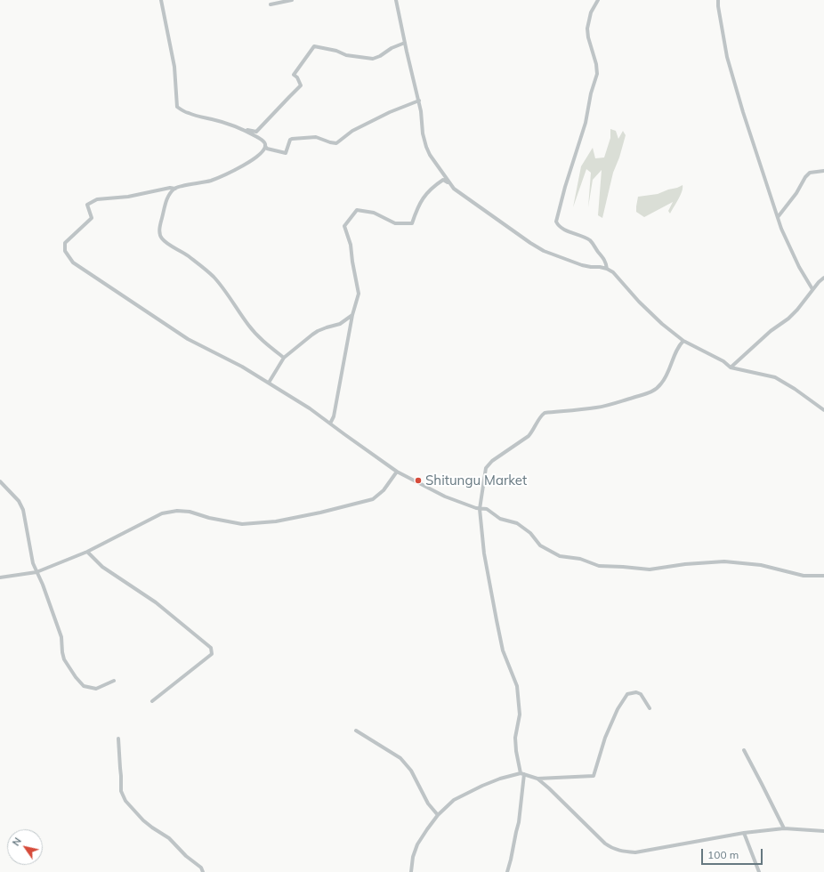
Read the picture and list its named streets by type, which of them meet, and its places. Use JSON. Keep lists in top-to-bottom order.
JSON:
{
  "places": ["Shitungu Market"],
  "scale_bar": "100 m",
  "north": "top left"
}
